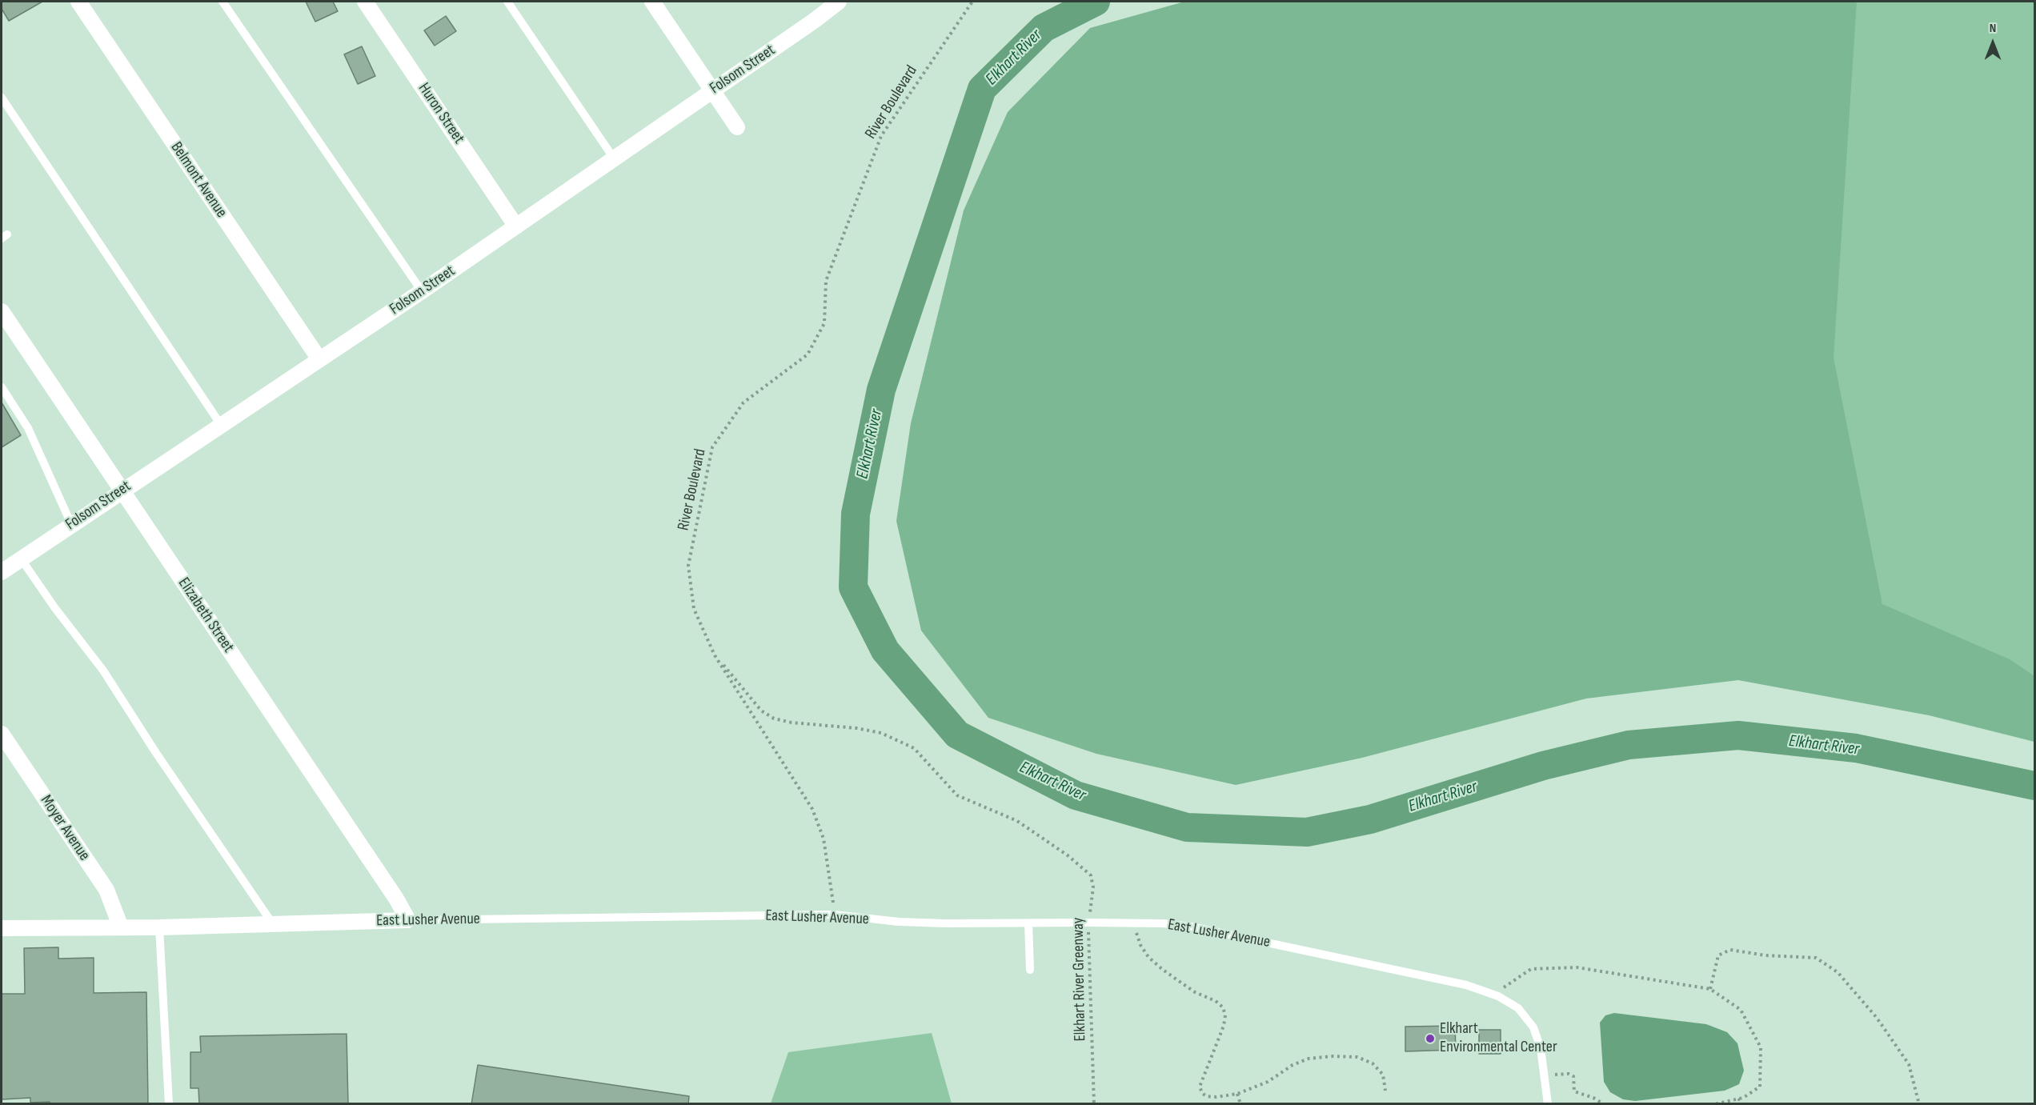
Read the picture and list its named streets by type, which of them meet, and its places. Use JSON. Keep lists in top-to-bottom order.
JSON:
{
  "streets": {
    "street": [
      "Folsom Street",
      "Huron Street",
      "Belmont Avenue",
      "Elizabeth Street",
      "Moyer Avenue",
      "East Lusher Avenue"
    ],
    "path": ["River Boulevard", "Elkhart River Greenway"]
  },
  "crossings": [
    ["Folsom Street", "Huron Street"],
    ["Folsom Street", "Belmont Avenue"],
    ["Folsom Street", "Elizabeth Street"],
    ["River Boulevard", "East Lusher Avenue"],
    ["River Boulevard", "Elkhart River Greenway"],
    ["Elizabeth Street", "East Lusher Avenue"],
    ["Moyer Avenue", "East Lusher Avenue"],
    ["East Lusher Avenue", "Elkhart River Greenway"]
  ],
  "water": ["Elkhart River"],
  "places": ["Elkhart Environmental Center"],
  "north": "top"
}
